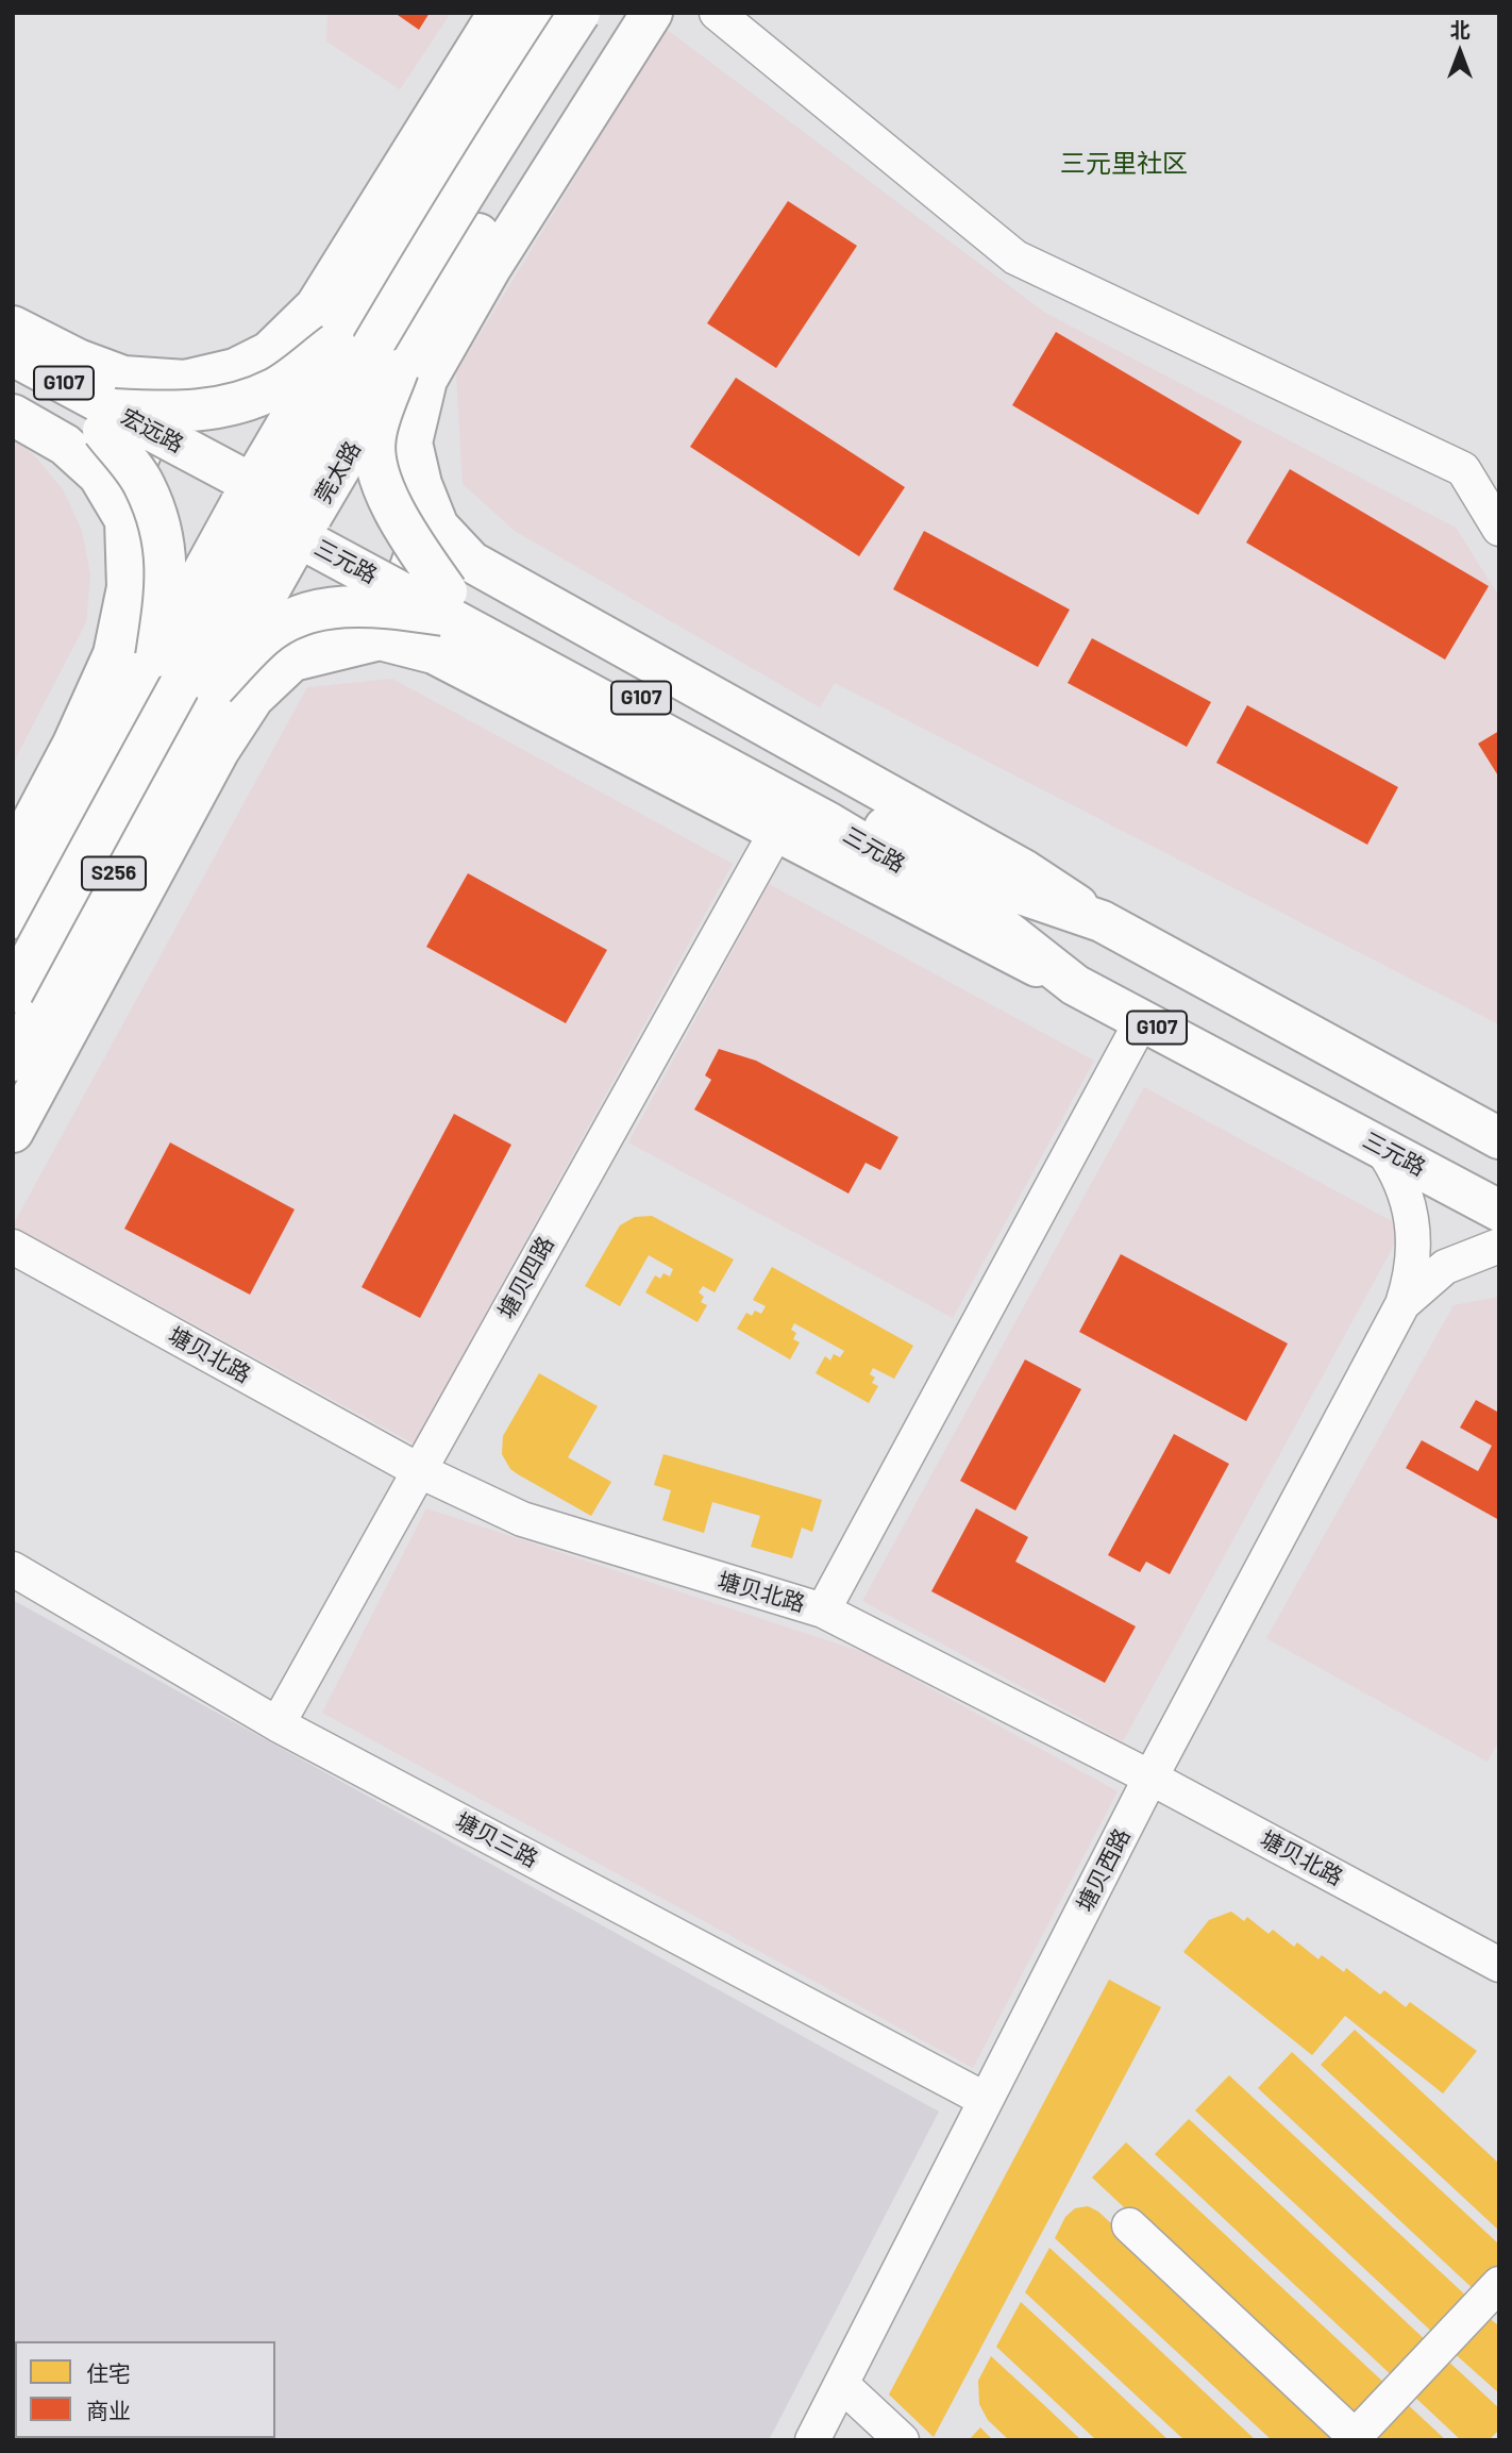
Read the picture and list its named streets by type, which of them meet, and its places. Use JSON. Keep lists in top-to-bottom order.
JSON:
{
  "streets": {
    "main road": [
      "G107",
      "宏远路",
      "莞太路",
      "三元路",
      "S256"
    ],
    "street": [
      "塘贝四路",
      "塘贝北路",
      "塘贝三路",
      "塘贝西路"
    ]
  },
  "crossings": [
    ["宏远路", "三元路"],
    ["莞太路", "三元路"],
    ["塘贝四路", "塘贝北路"],
    ["塘贝四路", "塘贝三路"],
    ["塘贝北路", "塘贝西路"],
    ["塘贝三路", "塘贝西路"]
  ],
  "districts": ["三元里社区"],
  "legend": ["住宅", "商业"],
  "north": "top"
}
